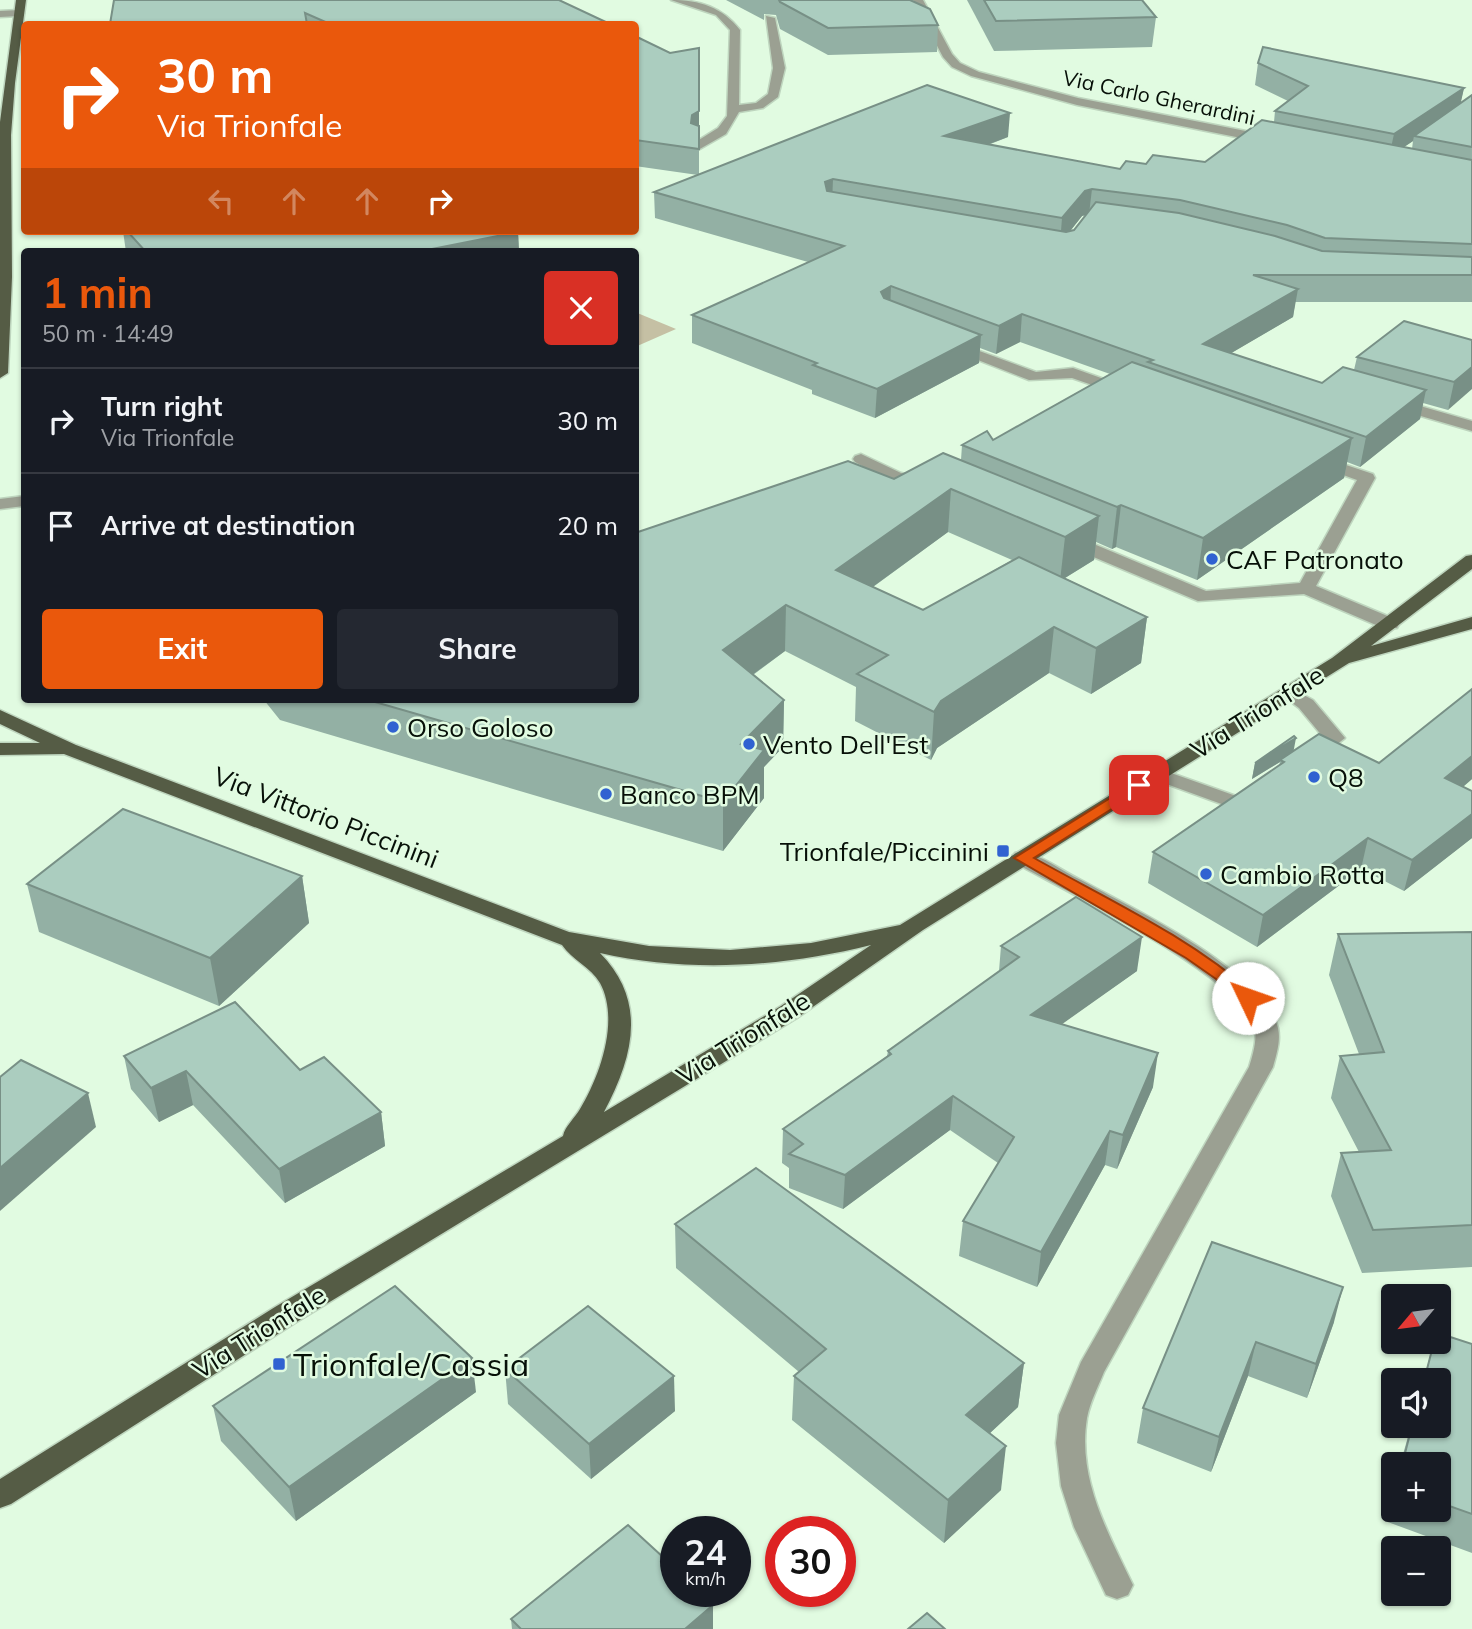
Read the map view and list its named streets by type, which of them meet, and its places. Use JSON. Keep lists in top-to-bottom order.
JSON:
{
  "streets": {
    "main road": ["Via Trionfale", "Via Vittorio Piccinini"],
    "street": ["Via Carlo Gherardini"]
  },
  "crossings": [
    ["Via Trionfale", "Via Vittorio Piccinini"]
  ],
  "places": {
    "other": [
      "CAF Patronato",
      "Orso Goloso",
      "Vento Dell'Est",
      "Q8",
      "Banco BPM",
      "Cambio Rotta"
    ],
    "transit": ["Trionfale/Piccinini", "Trionfale/Cassia"]
  },
  "north": "bottom left",
  "page": {
    "turn": ["30 m", "Via Trionfale"],
    "heading": ["1 min", "50 m · 14:49"],
    "list": [
      {
        "name": "Turn right",
        "note": "Via Trionfale",
        "value": "30 m"
      },
      {
        "name": "Arrive at destination",
        "value": "20 m"
      }
    ],
    "buttons": ["Exit", "Share"],
    "map_buttons": ["+", "−"],
    "speed": "24 km/h",
    "limit": "30"
  }
}
